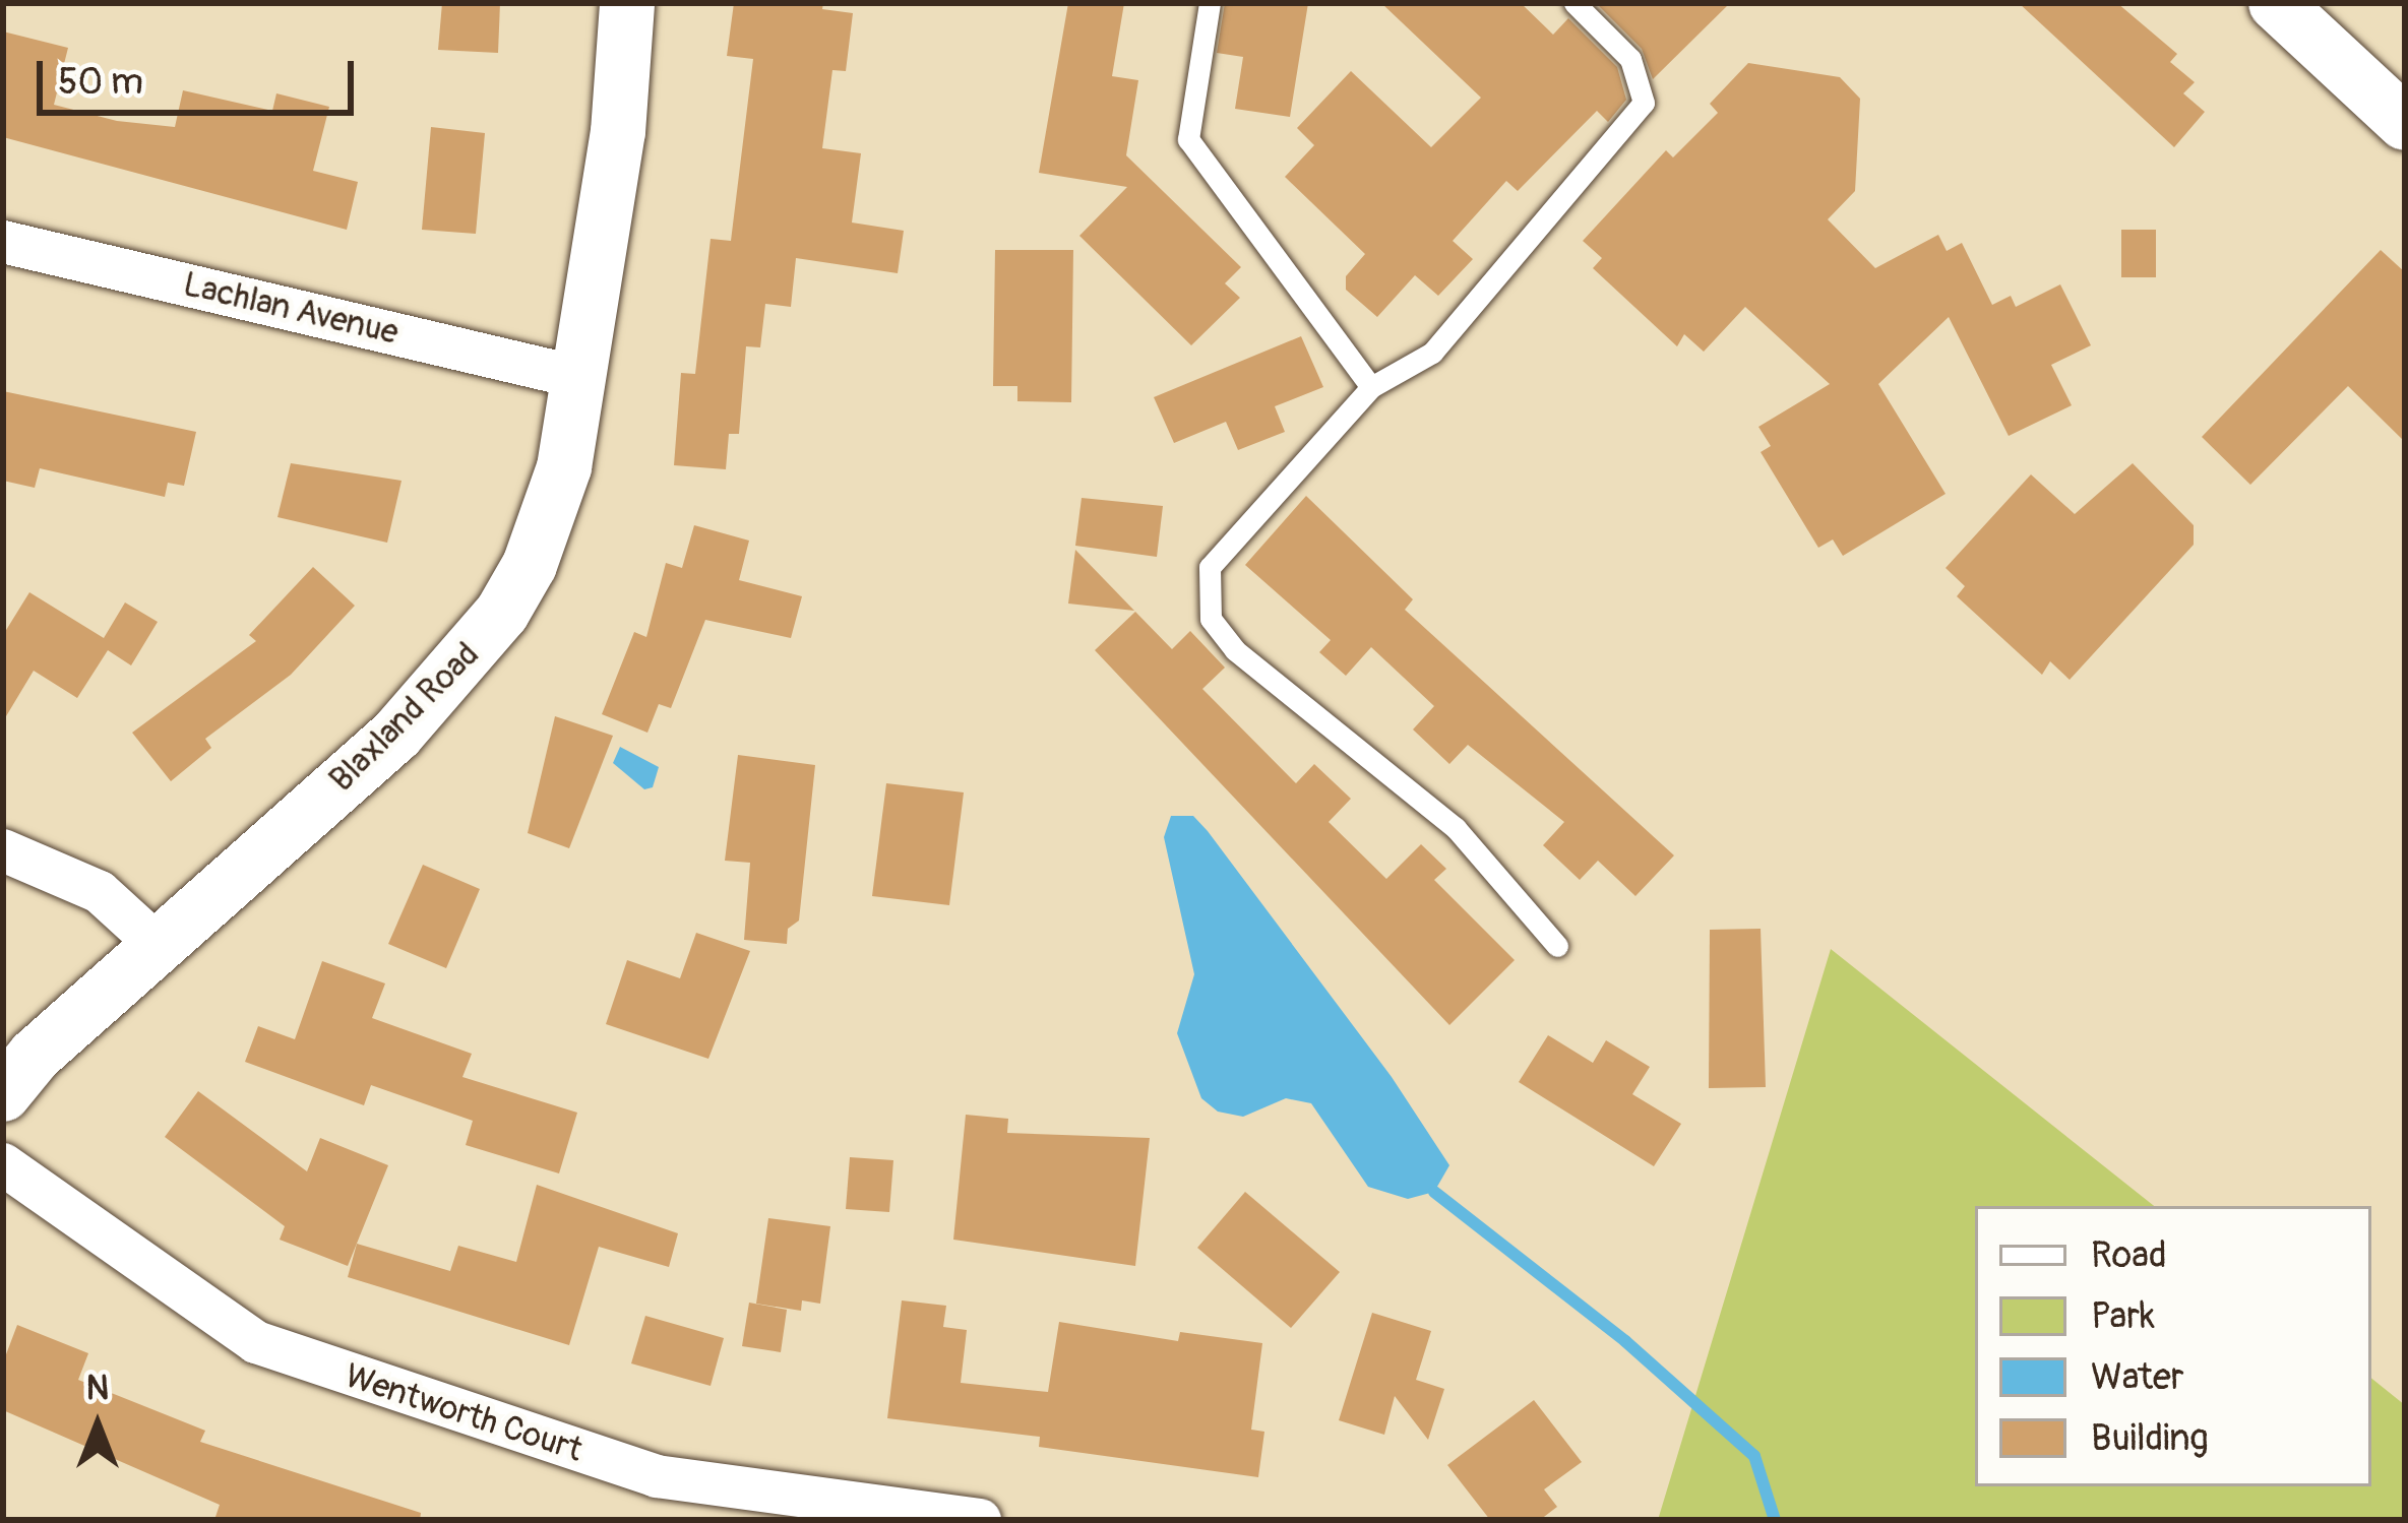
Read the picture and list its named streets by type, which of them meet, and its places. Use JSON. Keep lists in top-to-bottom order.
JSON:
{
  "streets": {
    "street": ["Lachlan Avenue", "Blaxland Road", "Wentworth Court"]
  },
  "crossings": [
    ["Lachlan Avenue", "Blaxland Road"]
  ],
  "legend": [
    "Road",
    "Park",
    "Water",
    "Building"
  ],
  "scale_bar": "50 m",
  "north": "top"
}
